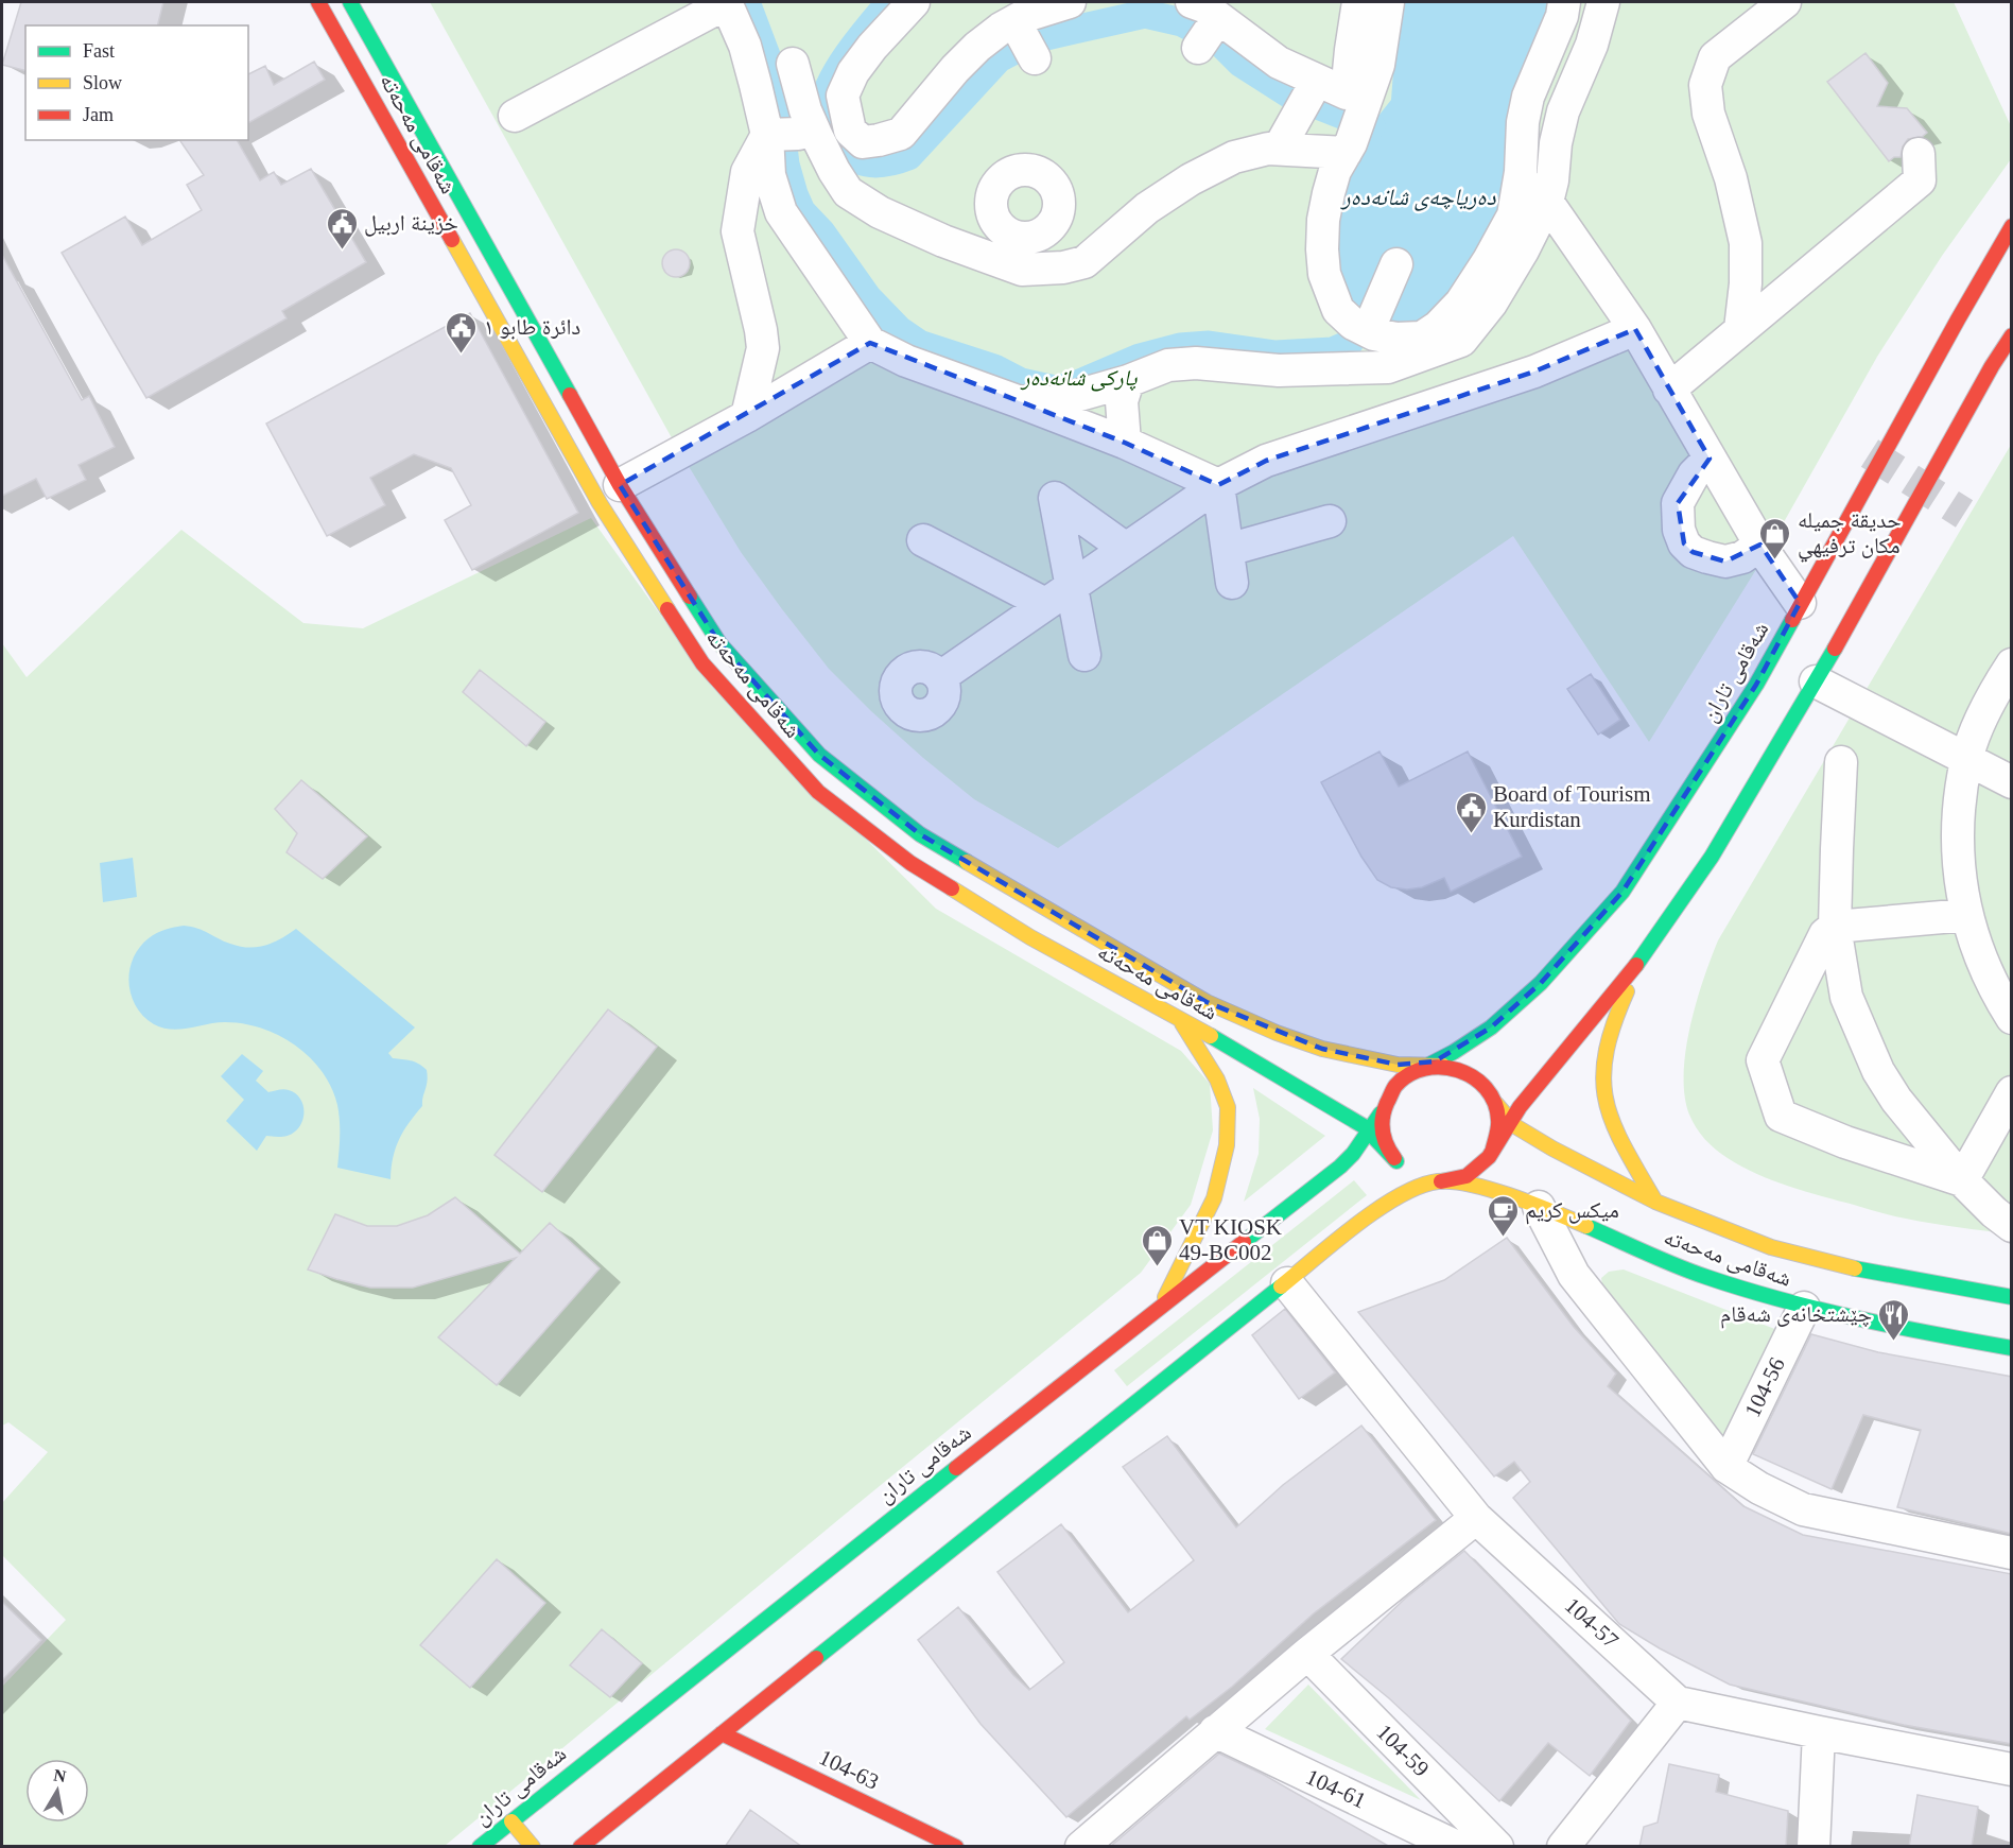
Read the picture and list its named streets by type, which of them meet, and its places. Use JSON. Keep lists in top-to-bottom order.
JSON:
{
  "streets": {
    "main road": ["شەقامی مەحەتە", "شەقامی تاران", "104-63"],
    "street": [
      "104-56",
      "104-57",
      "104-59",
      "104-61"
    ]
  },
  "crossings": [
    ["شەقامی مەحەتە", "شەقامی تاران"],
    ["شەقامی مەحەتە", "104-56"]
  ],
  "water": ["دەریاچەی شانەدەر"],
  "parks": ["پارکی شانەدەر"],
  "places": {
    "public building": ["خزينة اربيل", "دائرة طابو ١", "Board of Tourism Kurdistan"],
    "shop": ["حديقة جميله مكان ترفيهي", "VT KIOSK 49-BC002"],
    "cafe": ["ميكس كريم"],
    "restaurant": ["چێشتخانەی شەقام"]
  },
  "legend": ["Fast", "Slow", "Jam"],
  "north": "top"
}
